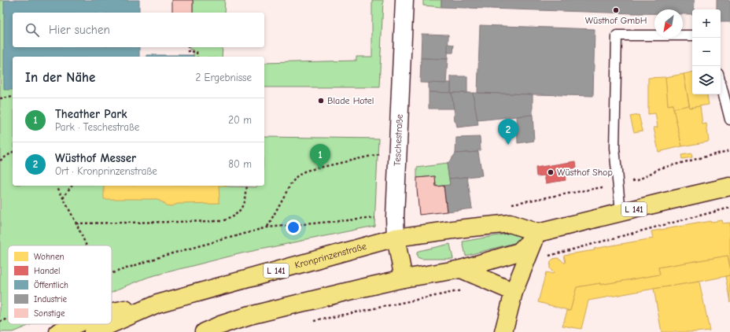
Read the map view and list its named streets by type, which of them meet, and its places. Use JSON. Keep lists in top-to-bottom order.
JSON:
{
  "streets": {
    "main road": ["Teschestraße", "L 141", "Kronprinzenstraße"]
  },
  "crossings": [
    ["Teschestraße", "Kronprinzenstraße"],
    ["L 141", "Kronprinzenstraße"]
  ],
  "places": ["Wüsthof GmbH", "Blade Hotel", "Wüsthof Shop"],
  "legend": [
    "Wohnen",
    "Handel",
    "Öffentlich",
    "Industrie",
    "Sonstige"
  ],
  "north": "bottom left",
  "page": {
    "map_buttons": ["+", "−"],
    "search": "Hier suchen",
    "heading": ["In der Nähe", "2 Ergebnisse"],
    "list": [
      {
        "mark": "1",
        "name": "Theather Park",
        "note": "Park · Teschestraße",
        "value": "20 m"
      },
      {
        "mark": "2",
        "name": "Wüsthof Messer",
        "note": "Ort · Kronprinzenstraße",
        "value": "80 m"
      }
    ],
    "pins": ["2", "1"]
  }
}
